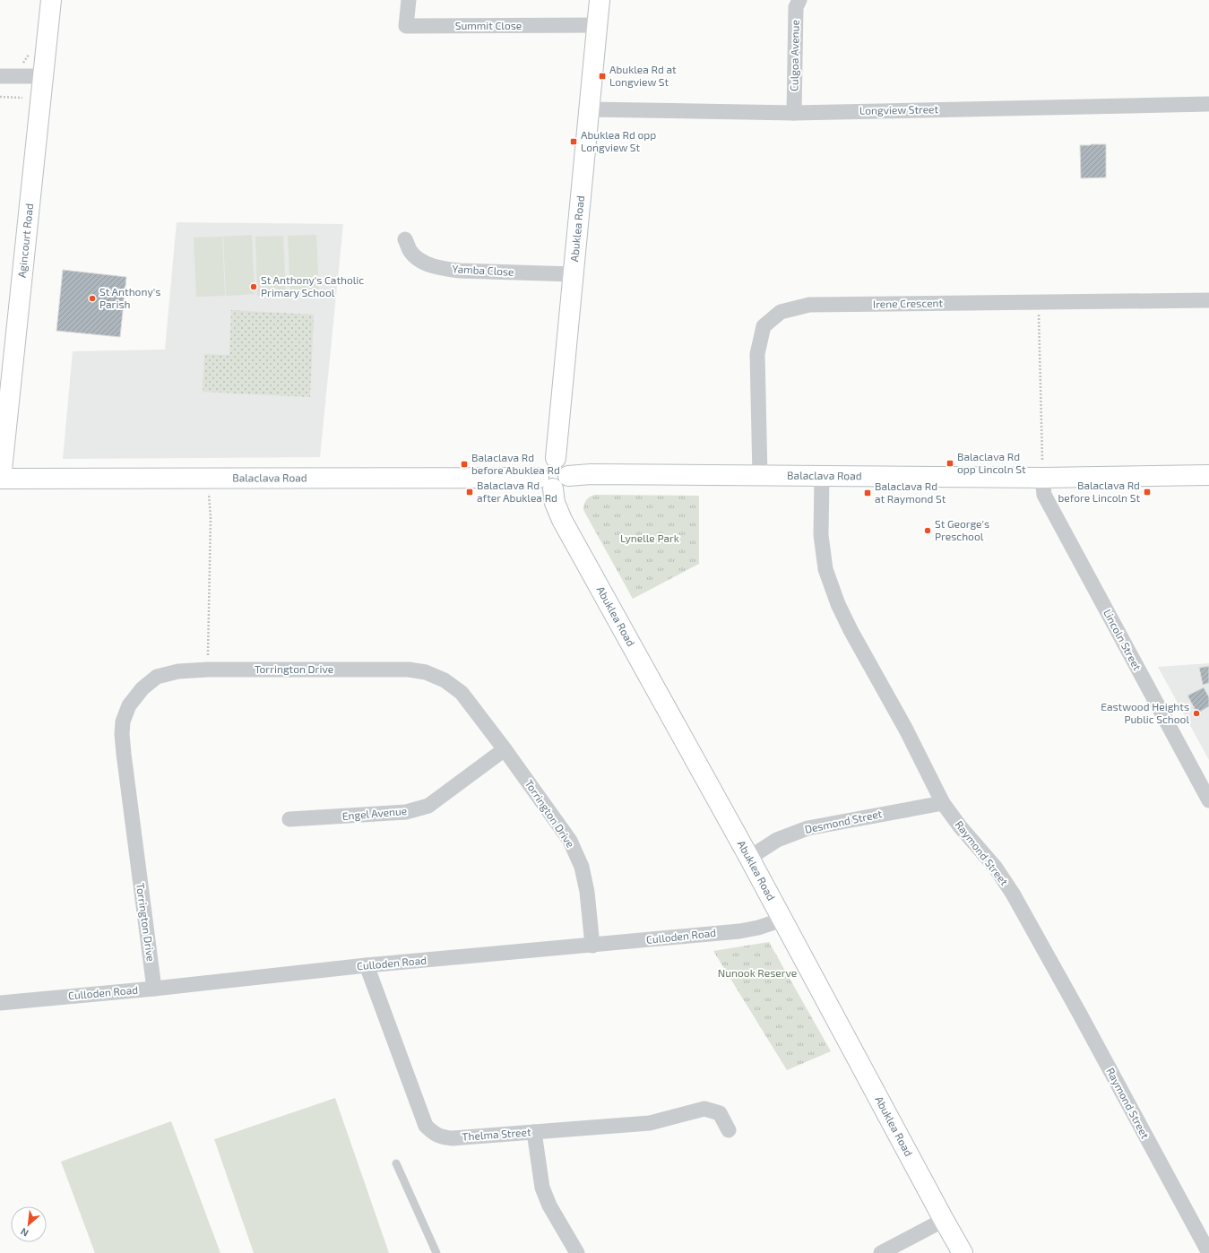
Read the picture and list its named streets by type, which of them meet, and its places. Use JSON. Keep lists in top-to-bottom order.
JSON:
{
  "streets": {
    "street": [
      "Summit Close",
      "Culgoa Avenue",
      "Longview Street",
      "Abuklea Road",
      "Agincourt Road",
      "Yamba Close",
      "Irene Crescent",
      "Balaclava Road",
      "Lincoln Street",
      "Torrington Drive",
      "Engel Avenue",
      "Desmond Street",
      "Raymond Street",
      "Culloden Road",
      "Thelma Street"
    ]
  },
  "crossings": [
    ["Summit Close", "Abuklea Road"],
    ["Culgoa Avenue", "Longview Street"],
    ["Longview Street", "Abuklea Road"],
    ["Abuklea Road", "Yamba Close"],
    ["Abuklea Road", "Balaclava Road"],
    ["Abuklea Road", "Desmond Street"],
    ["Abuklea Road", "Culloden Road"],
    ["Agincourt Road", "Balaclava Road"],
    ["Irene Crescent", "Balaclava Road"],
    ["Balaclava Road", "Lincoln Street"],
    ["Balaclava Road", "Raymond Street"],
    ["Torrington Drive", "Engel Avenue"],
    ["Torrington Drive", "Culloden Road"],
    ["Desmond Street", "Raymond Street"],
    ["Culloden Road", "Thelma Street"]
  ],
  "parks": ["Lynelle Park", "Nunook Reserve"],
  "places": {
    "transit": [
      "Abuklea Rd at Longview St",
      "Abuklea Rd opp Longview St",
      "Balaclava Rd opp Lincoln St",
      "Balaclava Rd before Abuklea Rd",
      "Balaclava Rd after Abuklea Rd",
      "Balaclava Rd before Lincoln St",
      "Balaclava Rd at Raymond St"
    ],
    "other": [
      "St Anthony's Catholic Primary School",
      "St Anthony's Parish",
      "St George's Preschool",
      "Eastwood Heights Public School"
    ]
  },
  "north": "bottom left"
}
